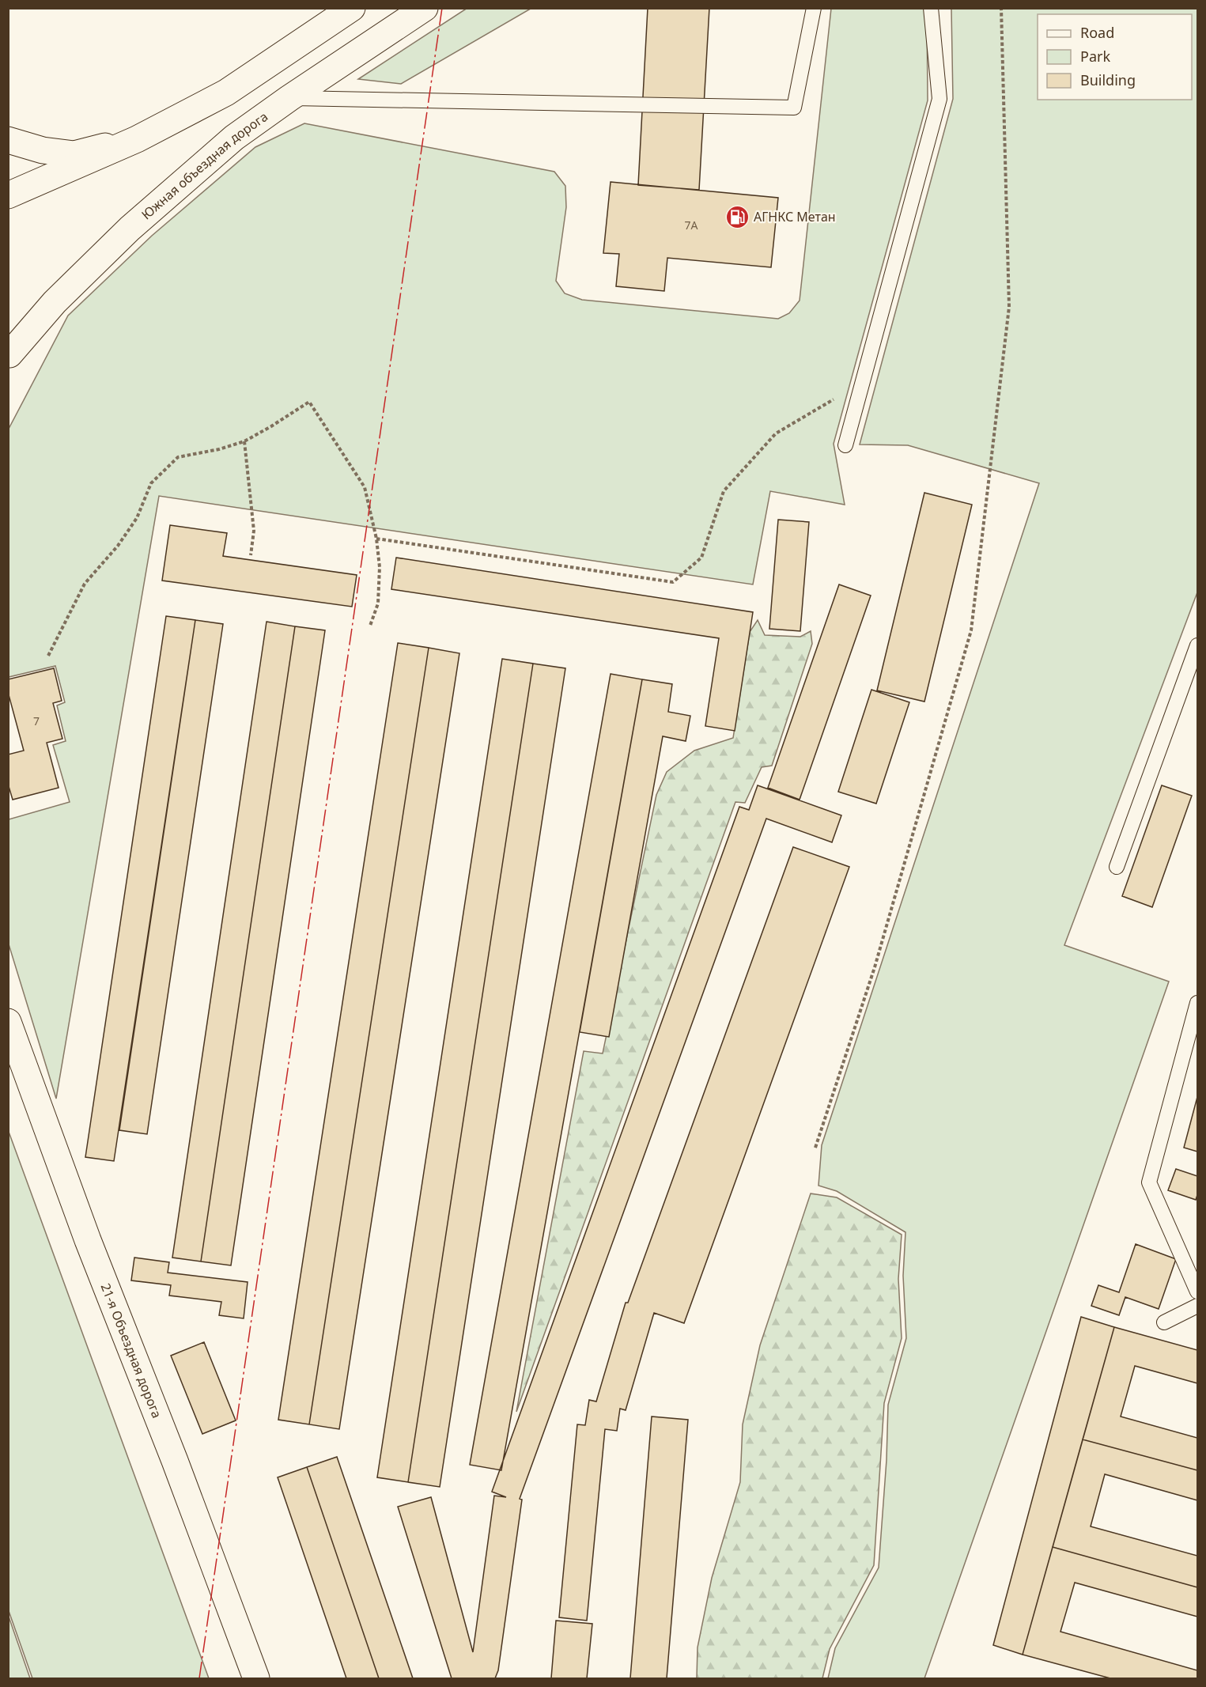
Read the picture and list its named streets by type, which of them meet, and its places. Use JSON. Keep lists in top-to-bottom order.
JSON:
{
  "streets": {
    "main road": ["Южная объездная дорога", "21-я Объездная дорога"]
  },
  "places": {
    "fuel station": ["АГНКС Метан"]
  },
  "house_numbers": ["7А", "7"],
  "legend": ["Road", "Park", "Building"]
}
